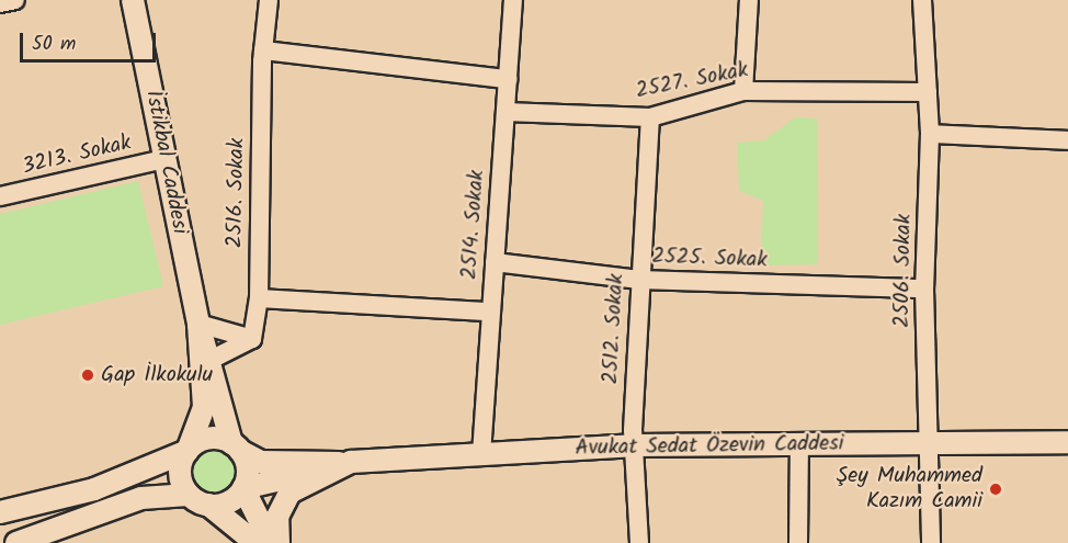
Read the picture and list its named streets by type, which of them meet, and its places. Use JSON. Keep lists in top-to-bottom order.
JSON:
{
  "streets": {
    "street": [
      "2527. Sokak",
      "3213. Sokak",
      "İstikbal Caddesi",
      "2516. Sokak",
      "2514. Sokak",
      "2525. Sokak",
      "2506. Sokak",
      "2512. Sokak",
      "Avukat Sedat Özevin Caddesi"
    ]
  },
  "crossings": [
    ["2527. Sokak", "2514. Sokak"],
    ["2527. Sokak", "2506. Sokak"],
    ["2527. Sokak", "2512. Sokak"],
    ["3213. Sokak", "İstikbal Caddesi"],
    ["2514. Sokak", "2525. Sokak"],
    ["2514. Sokak", "Avukat Sedat Özevin Caddesi"],
    ["2525. Sokak", "2506. Sokak"],
    ["2525. Sokak", "2512. Sokak"],
    ["2506. Sokak", "Avukat Sedat Özevin Caddesi"],
    ["2512. Sokak", "Avukat Sedat Özevin Caddesi"]
  ],
  "places": ["Gap İlkokulu", "Şey Muhammed Kazım Camii"],
  "scale_bar": "50 m"
}
